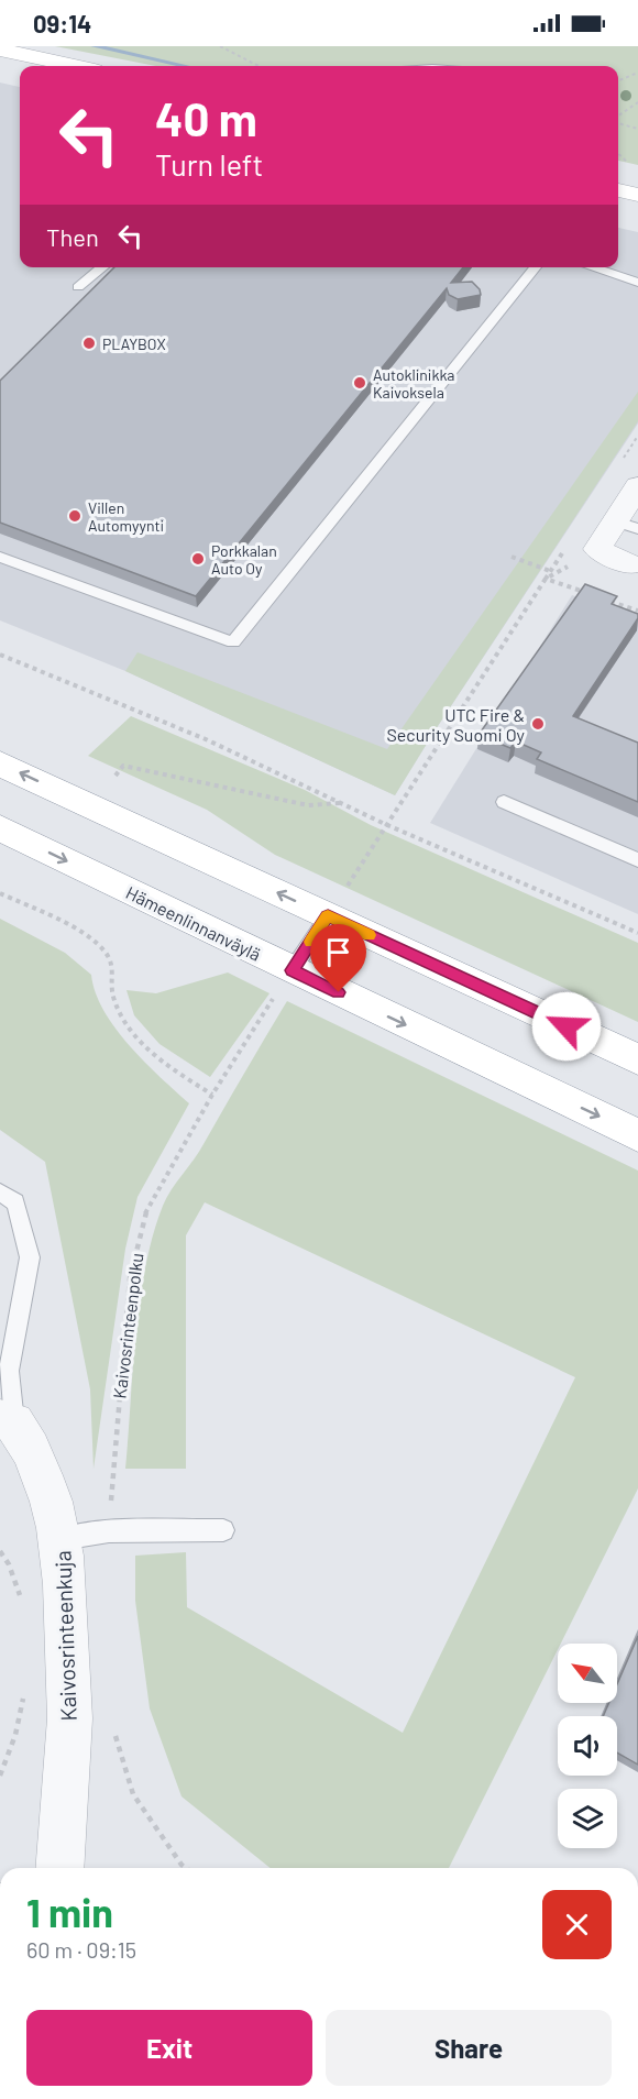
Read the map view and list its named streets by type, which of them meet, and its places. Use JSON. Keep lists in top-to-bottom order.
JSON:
{
  "streets": {
    "main road": ["Hämeenlinnanväylä"],
    "street": ["Kaivosrinteenkuja"],
    "path": ["Kaivosrinteenpolku"]
  },
  "crossings": [
    ["Hämeenlinnanväylä", "Kaivosrinteenpolku"]
  ],
  "places": [
    "PLAYBOX",
    "Autoklinikka Kaivoksela",
    "Villen Automyynti",
    "Porkkalan Auto Oy",
    "UTC Fire & Security Suomi Oy"
  ],
  "north": "top left",
  "page": {
    "status": "09:14",
    "turn": ["40 m", "Turn left"],
    "then": "Then",
    "heading": ["1 min", "60 m · 09:15"],
    "buttons": ["Exit", "Share"]
  }
}
